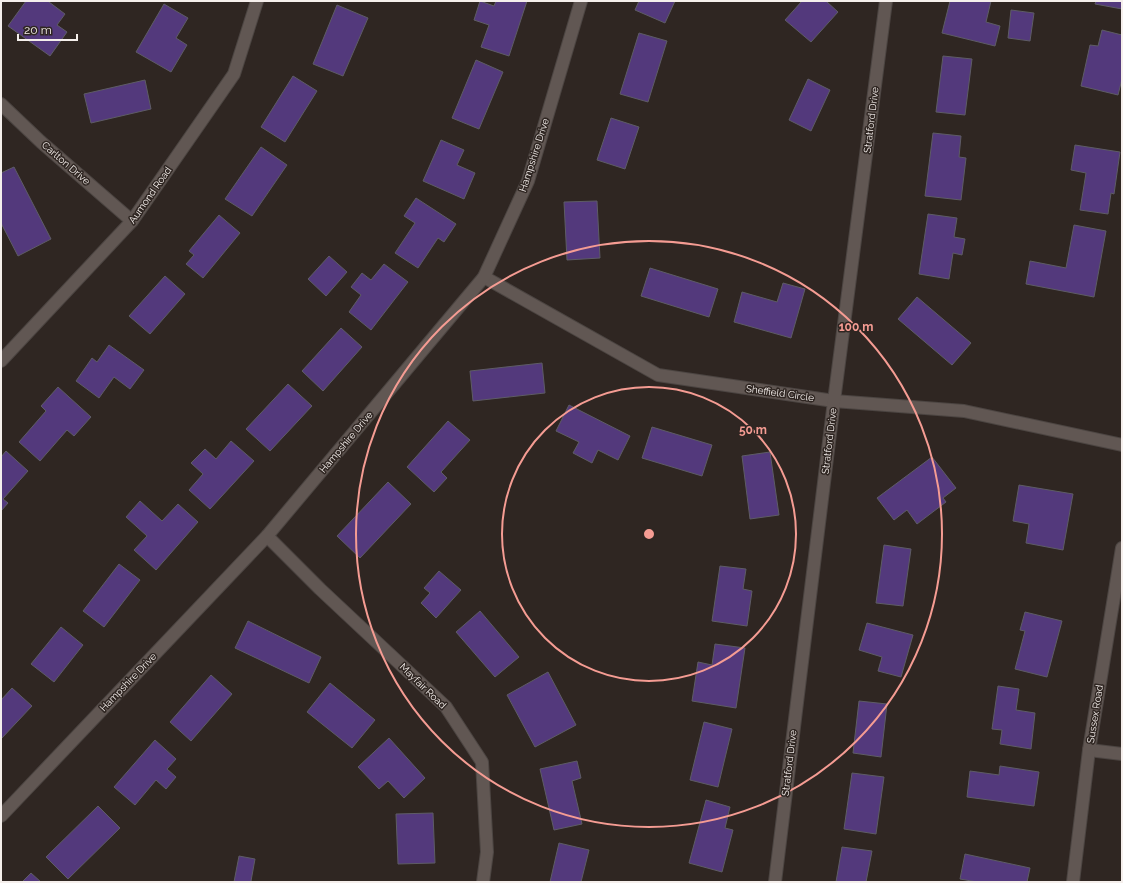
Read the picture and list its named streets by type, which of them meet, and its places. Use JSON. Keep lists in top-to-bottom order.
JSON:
{
  "streets": {
    "street": [
      "Stratford Drive",
      "Hampshire Drive",
      "Carlton Drive",
      "Aumond Road",
      "Sheffield Circle",
      "Mayfair Road",
      "Sussex Road"
    ]
  },
  "crossings": [
    ["Stratford Drive", "Sheffield Circle"],
    ["Hampshire Drive", "Sheffield Circle"],
    ["Hampshire Drive", "Mayfair Road"],
    ["Carlton Drive", "Aumond Road"]
  ],
  "scale_bar": "20 m",
  "rings": ["100 m", "50 m"]
}
